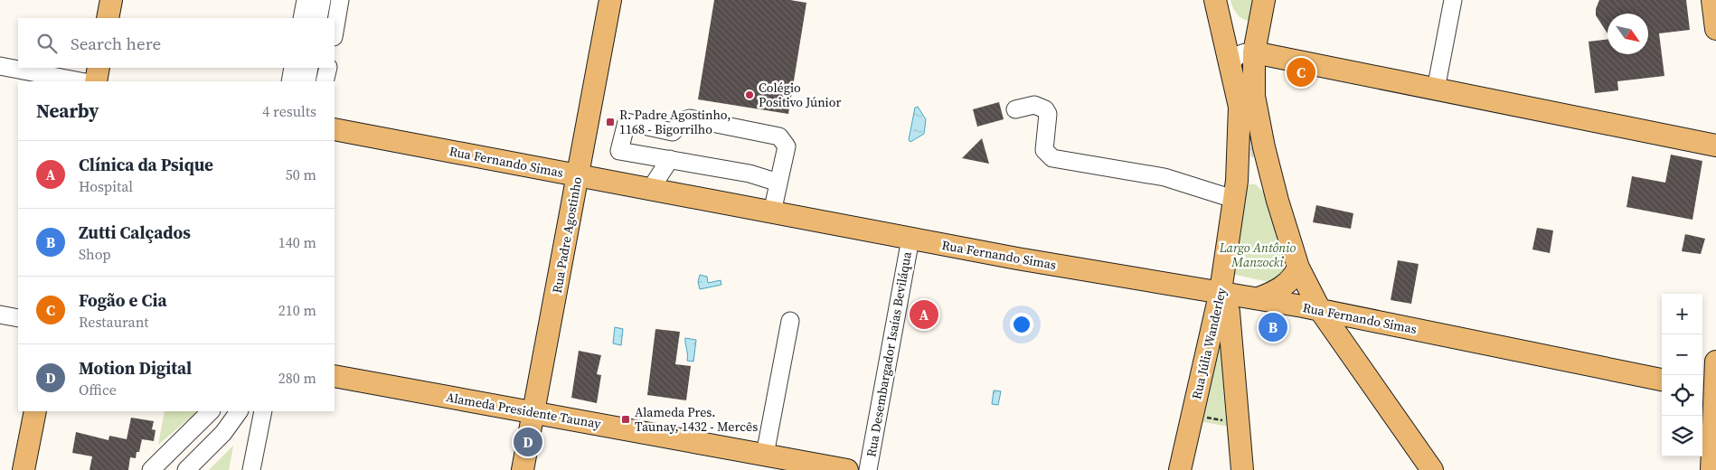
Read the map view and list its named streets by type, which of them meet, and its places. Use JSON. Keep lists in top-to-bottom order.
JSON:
{
  "streets": {
    "main road": [
      "Rua Fernando Simas",
      "Rua Padre Agostinho",
      "Rua Júlia Wanderley",
      "Alameda Presidente Taunay"
    ],
    "street": ["Rua Desembargador Isaías Beviláqua"]
  },
  "crossings": [
    ["Rua Fernando Simas", "Rua Padre Agostinho"],
    ["Rua Fernando Simas", "Rua Júlia Wanderley"],
    ["Rua Fernando Simas", "Rua Desembargador Isaías Beviláqua"],
    ["Rua Padre Agostinho", "Alameda Presidente Taunay"]
  ],
  "parks": ["Largo Antônio Manzocki"],
  "places": {
    "other": ["Colégio Positivo Júnior"],
    "transit": ["R. Padre Agostinho, 1168 - Bigorrilho", "Alameda Pres. Taunay, 1432 - Mercês"]
  },
  "north": "bottom right",
  "page": {
    "search": "Search here",
    "pins": [
      "C",
      "A",
      "B",
      "D"
    ],
    "heading": ["Nearby", "4 results"],
    "list": [
      {
        "mark": "A",
        "name": "Clínica da Psique",
        "note": "Hospital",
        "value": "50 m"
      },
      {
        "mark": "B",
        "name": "Zutti Calçados",
        "note": "Shop",
        "value": "140 m"
      },
      {
        "mark": "C",
        "name": "Fogão e Cia",
        "note": "Restaurant",
        "value": "210 m"
      },
      {
        "mark": "D",
        "name": "Motion Digital",
        "note": "Office",
        "value": "280 m"
      }
    ],
    "map_buttons": ["+", "−"]
  }
}
